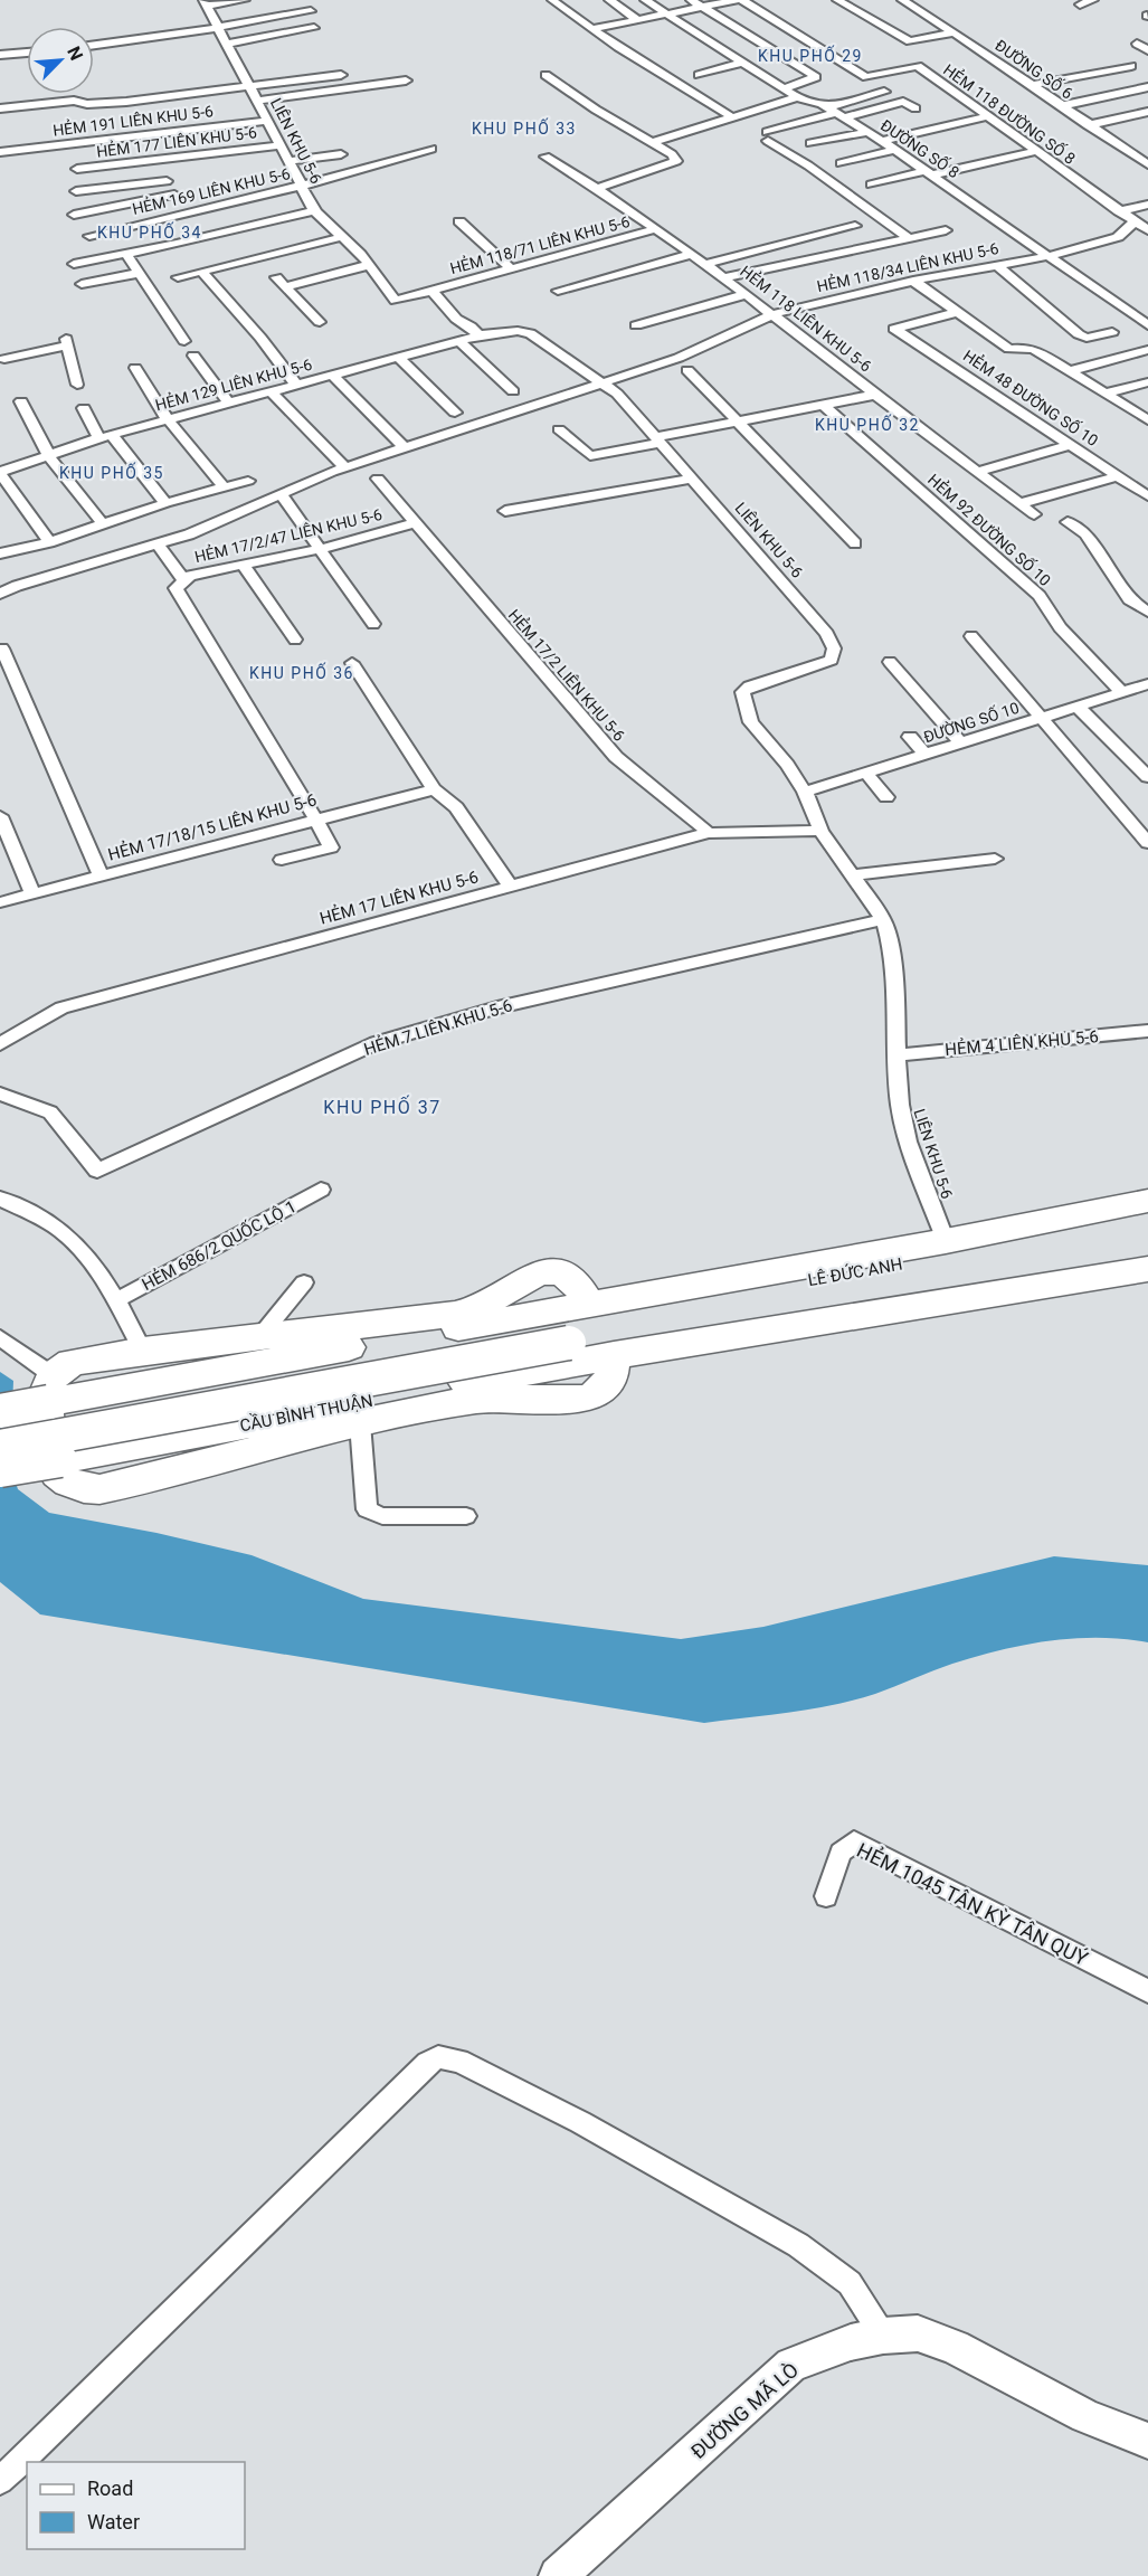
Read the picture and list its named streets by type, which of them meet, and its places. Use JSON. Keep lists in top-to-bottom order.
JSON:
{
  "streets": {
    "highway": ["LÊ ĐỨC ANH", "CẦU BÌNH THUẬN"],
    "main road": ["ĐƯỜNG MÃ LÒ"],
    "street": [
      "ĐƯỜNG SỐ 6",
      "HẺM 118 ĐƯỜNG SỐ 8",
      "HẺM 191 LIÊN KHU 5-6",
      "LIÊN KHU 5-6",
      "HẺM 177 LIÊN KHU 5-6",
      "ĐƯỜNG SỐ 8",
      "HẺM 169 LIÊN KHU 5-6",
      "HẺM 118/71 LIÊN KHU 5-6",
      "HẺM 118/34 LIÊN KHU 5-6",
      "HẺM 118 LIÊN KHU 5-6",
      "HẺM 129 LIÊN KHU 5-6",
      "HẺM 48 ĐƯỜNG SỐ 10",
      "HẺM 92 ĐƯỜNG SỐ 10",
      "HẺM 17/2/47 LIÊN KHU 5-6",
      "HẺM 17/2 LIÊN KHU 5-6",
      "ĐƯỜNG SỐ 10",
      "HẺM 17/18/15 LIÊN KHU 5-6",
      "HẺM 17 LIÊN KHU 5-6",
      "HẺM 7 LIÊN KHU 5-6",
      "HẺM 4 LIÊN KHU 5-6",
      "HẺM 686/2 QUỐC LỘ 1",
      "HẺM 1045 TÂN KỲ TÂN QUÝ"
    ]
  },
  "crossings": [
    ["HẺM 118 ĐƯỜNG SỐ 8", "HẺM 118/34 LIÊN KHU 5-6"],
    ["HẺM 191 LIÊN KHU 5-6", "LIÊN KHU 5-6"],
    ["LIÊN KHU 5-6", "HẺM 177 LIÊN KHU 5-6"],
    ["LIÊN KHU 5-6", "HẺM 169 LIÊN KHU 5-6"],
    ["LIÊN KHU 5-6", "HẺM 118/71 LIÊN KHU 5-6"],
    ["LIÊN KHU 5-6", "HẺM 118/34 LIÊN KHU 5-6"],
    ["LIÊN KHU 5-6", "HẺM 118 LIÊN KHU 5-6"],
    ["LIÊN KHU 5-6", "HẺM 129 LIÊN KHU 5-6"],
    ["LIÊN KHU 5-6", "ĐƯỜNG SỐ 10"],
    ["LIÊN KHU 5-6", "HẺM 17 LIÊN KHU 5-6"],
    ["LIÊN KHU 5-6", "HẺM 7 LIÊN KHU 5-6"],
    ["LIÊN KHU 5-6", "HẺM 4 LIÊN KHU 5-6"],
    ["LIÊN KHU 5-6", "LÊ ĐỨC ANH"],
    ["ĐƯỜNG SỐ 8", "HẺM 118/34 LIÊN KHU 5-6"],
    ["HẺM 118/71 LIÊN KHU 5-6", "HẺM 118 LIÊN KHU 5-6"],
    ["HẺM 118/34 LIÊN KHU 5-6", "HẺM 118 LIÊN KHU 5-6"],
    ["HẺM 118 LIÊN KHU 5-6", "HẺM 92 ĐƯỜNG SỐ 10"],
    ["HẺM 92 ĐƯỜNG SỐ 10", "ĐƯỜNG SỐ 10"],
    ["HẺM 17/2/47 LIÊN KHU 5-6", "HẺM 17/2 LIÊN KHU 5-6"],
    ["HẺM 17/2 LIÊN KHU 5-6", "HẺM 17 LIÊN KHU 5-6"],
    ["LÊ ĐỨC ANH", "CẦU BÌNH THUẬN"]
  ],
  "districts": [
    "KHU PHỐ 29",
    "KHU PHỐ 33",
    "KHU PHỐ 34",
    "KHU PHỐ 32",
    "KHU PHỐ 35",
    "KHU PHỐ 36",
    "KHU PHỐ 37"
  ],
  "legend": ["Road", "Water"],
  "north": "top right"
}
